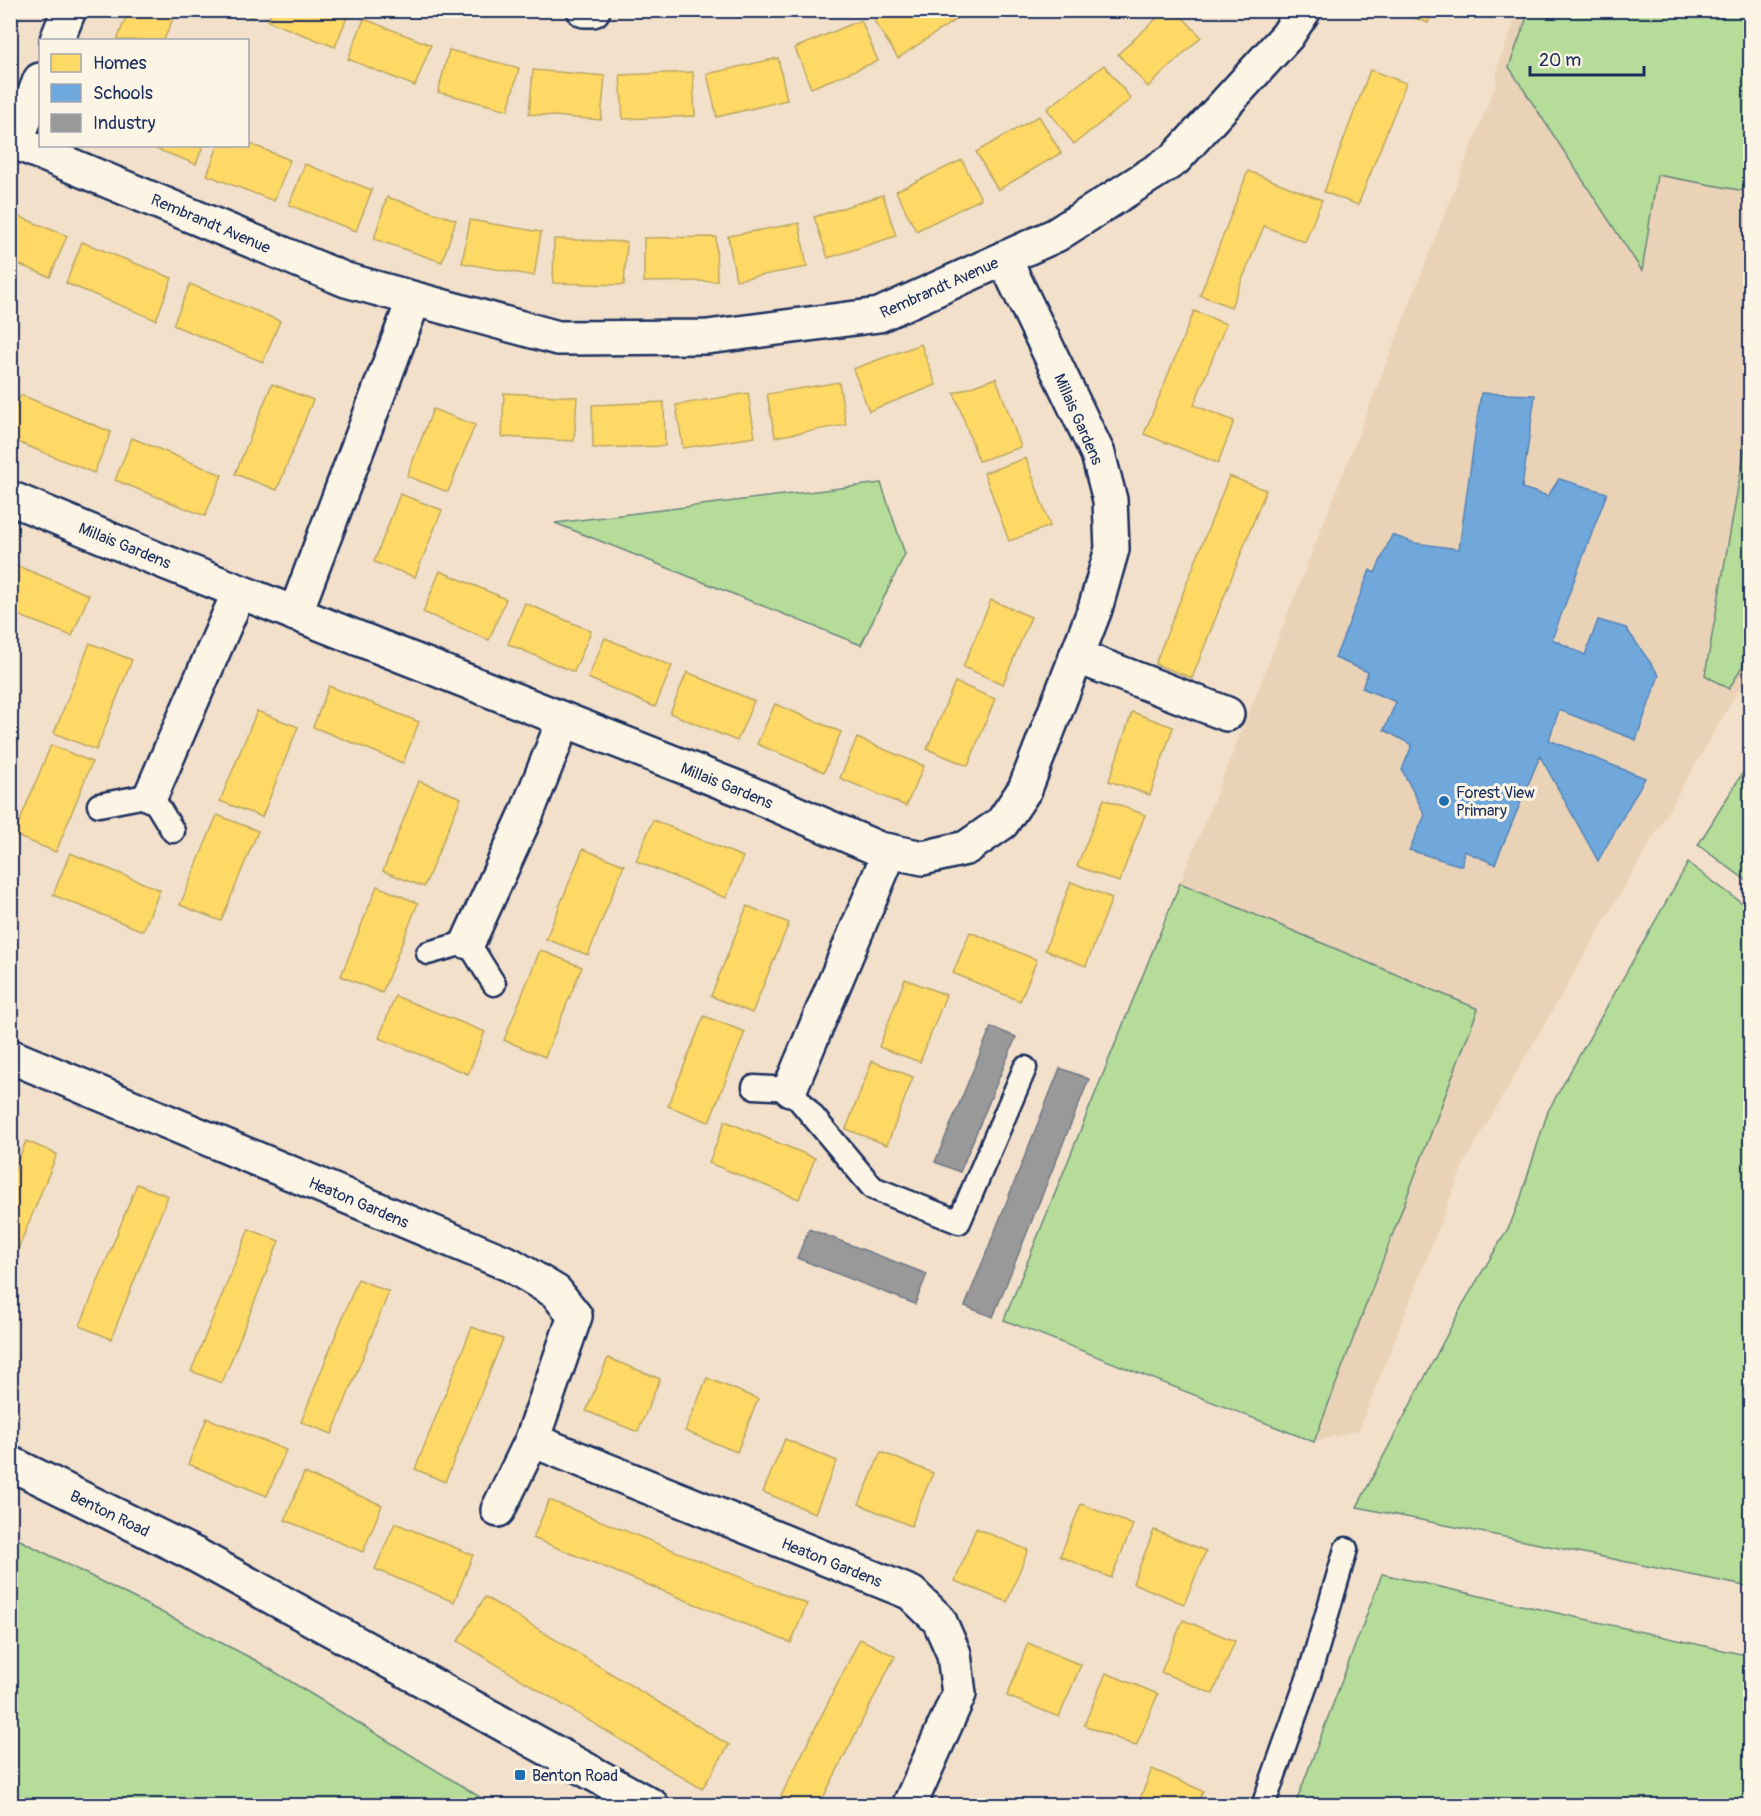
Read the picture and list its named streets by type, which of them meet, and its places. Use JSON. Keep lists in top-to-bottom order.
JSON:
{
  "streets": {
    "street": [
      "Rembrandt Avenue",
      "Millais Gardens",
      "Heaton Gardens",
      "Benton Road"
    ]
  },
  "crossings": [
    ["Rembrandt Avenue", "Millais Gardens"]
  ],
  "places": {
    "other": ["Forest View Primary"],
    "transit": ["Benton Road"]
  },
  "legend": ["Homes", "Schools", "Industry"],
  "scale_bar": "20 m"
}
